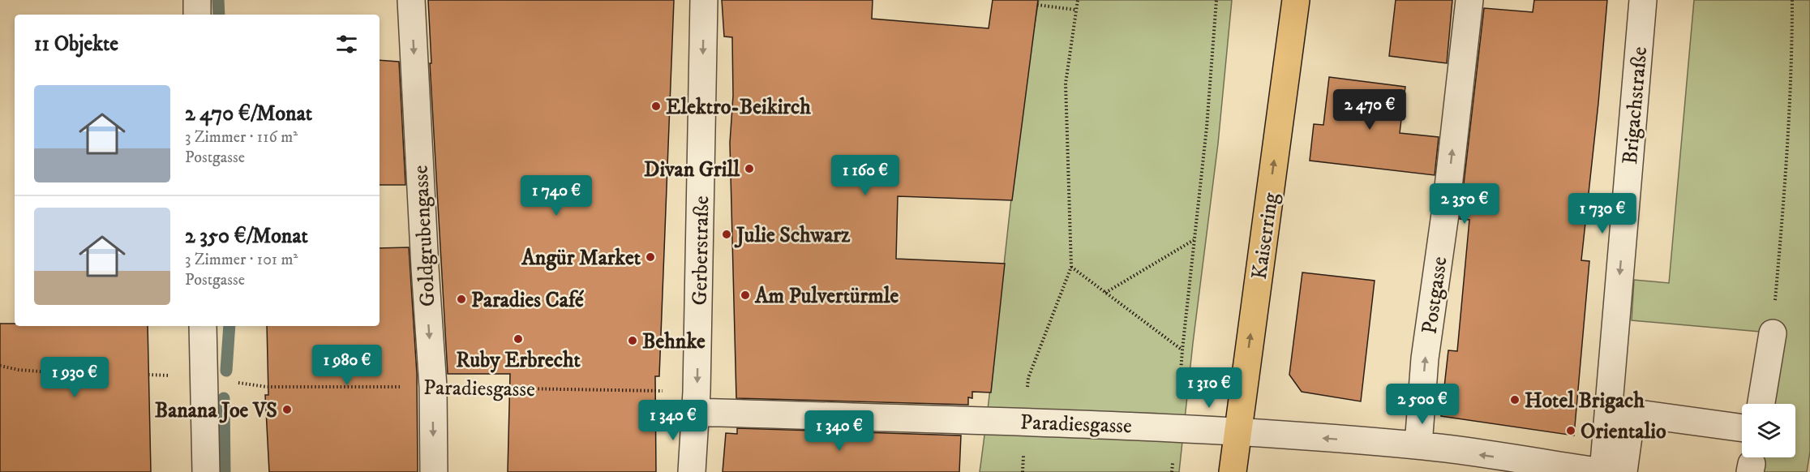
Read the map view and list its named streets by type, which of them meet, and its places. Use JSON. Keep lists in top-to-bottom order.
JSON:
{
  "streets": {
    "main road": ["Kaiserring"],
    "street": [
      "Brigachstraße",
      "Goldgrubengasse",
      "Gerberstraße",
      "Postgasse",
      "Paradiesgasse"
    ]
  },
  "crossings": [
    ["Brigachstraße", "Paradiesgasse"],
    ["Goldgrubengasse", "Paradiesgasse"],
    ["Kaiserring", "Paradiesgasse"],
    ["Gerberstraße", "Paradiesgasse"],
    ["Postgasse", "Paradiesgasse"]
  ],
  "one_way": [
    "Brigachstraße",
    "Kaiserring",
    "Gerberstraße",
    "Postgasse"
  ],
  "places": [
    "Elektro-Beikirch",
    "Divan Grill",
    "Julie Schwarz",
    "Angür Market",
    "Am Pulvertürmle",
    "Paradies Café",
    "Ruby Erbrecht",
    "Behnke",
    "Hotel Brigach",
    "Banana Joe VS",
    "Orientalio"
  ],
  "page": {
    "heading": "11 Objekte",
    "list": [
      {
        "name": "2 470 €/Monat",
        "note": "3 Zimmer · 116 m² · Postgasse"
      },
      {
        "name": "2 350 €/Monat",
        "note": "3 Zimmer · 101 m² · Postgasse"
      }
    ],
    "price": [
      "2 470 €",
      "1 160 €",
      "1 740 €",
      "2 350 €",
      "1 730 €",
      "1 980 €",
      "1 930 €",
      "1 310 €",
      "2 500 €",
      "1 340 €",
      "1 340 €"
    ]
  }
}
